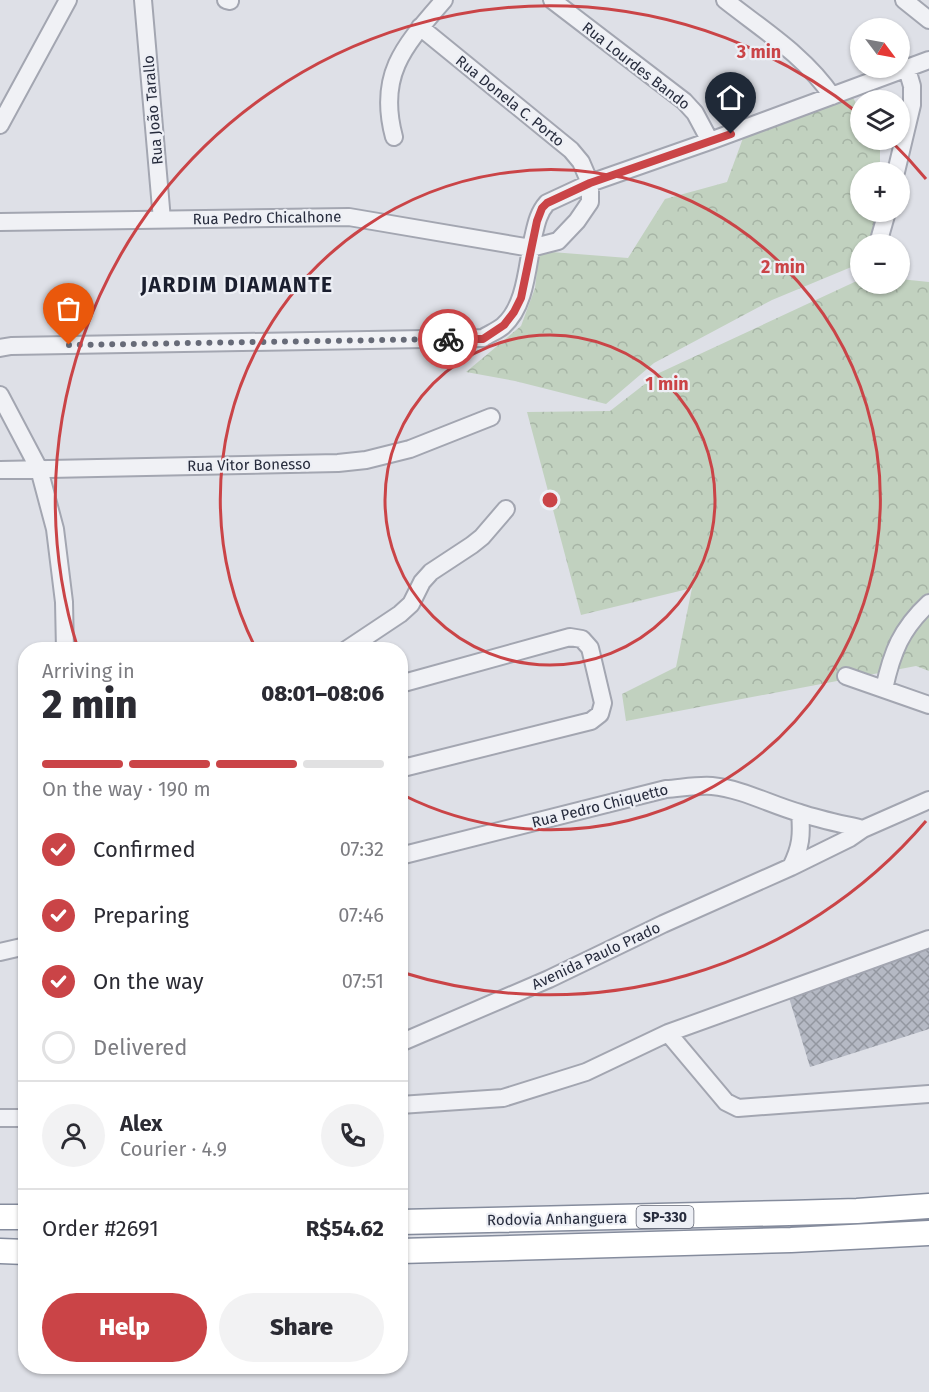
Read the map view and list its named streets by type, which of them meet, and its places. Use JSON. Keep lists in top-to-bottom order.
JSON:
{
  "streets": {
    "highway": ["SP-330", "Rodovia Anhanguera"],
    "street": [
      "Rua Lourdes Bando",
      "Rua Donela C. Porto",
      "Rua João Tarallo",
      "Rua Pedro Chicalhone",
      "Rua Vitor Bonesso",
      "Rua Pedro Chiquetto",
      "Avenida Paulo Prado"
    ]
  },
  "crossings": [
    ["Rua João Tarallo", "Rua Pedro Chicalhone"],
    ["Rua Pedro Chiquetto", "Avenida Paulo Prado"]
  ],
  "districts": ["JARDIM DIAMANTE"],
  "north": "bottom right",
  "page": {
    "map_buttons": ["+", "−"],
    "heading": ["2 min", "Arriving in", "08:01–08:06"],
    "panel": [
      "Alex",
      "Courier · 4.9",
      "Order #2691",
      "R$54.62"
    ],
    "bar": "On the way · 190 m",
    "list": [
      ["Confirmed", "07:32"],
      ["Preparing", "07:46"],
      ["On the way", "07:51"],
      "Delivered"
    ],
    "buttons": ["Help", "Share"]
  },
  "rings": ["3 min", "2 min", "1 min"]
}
